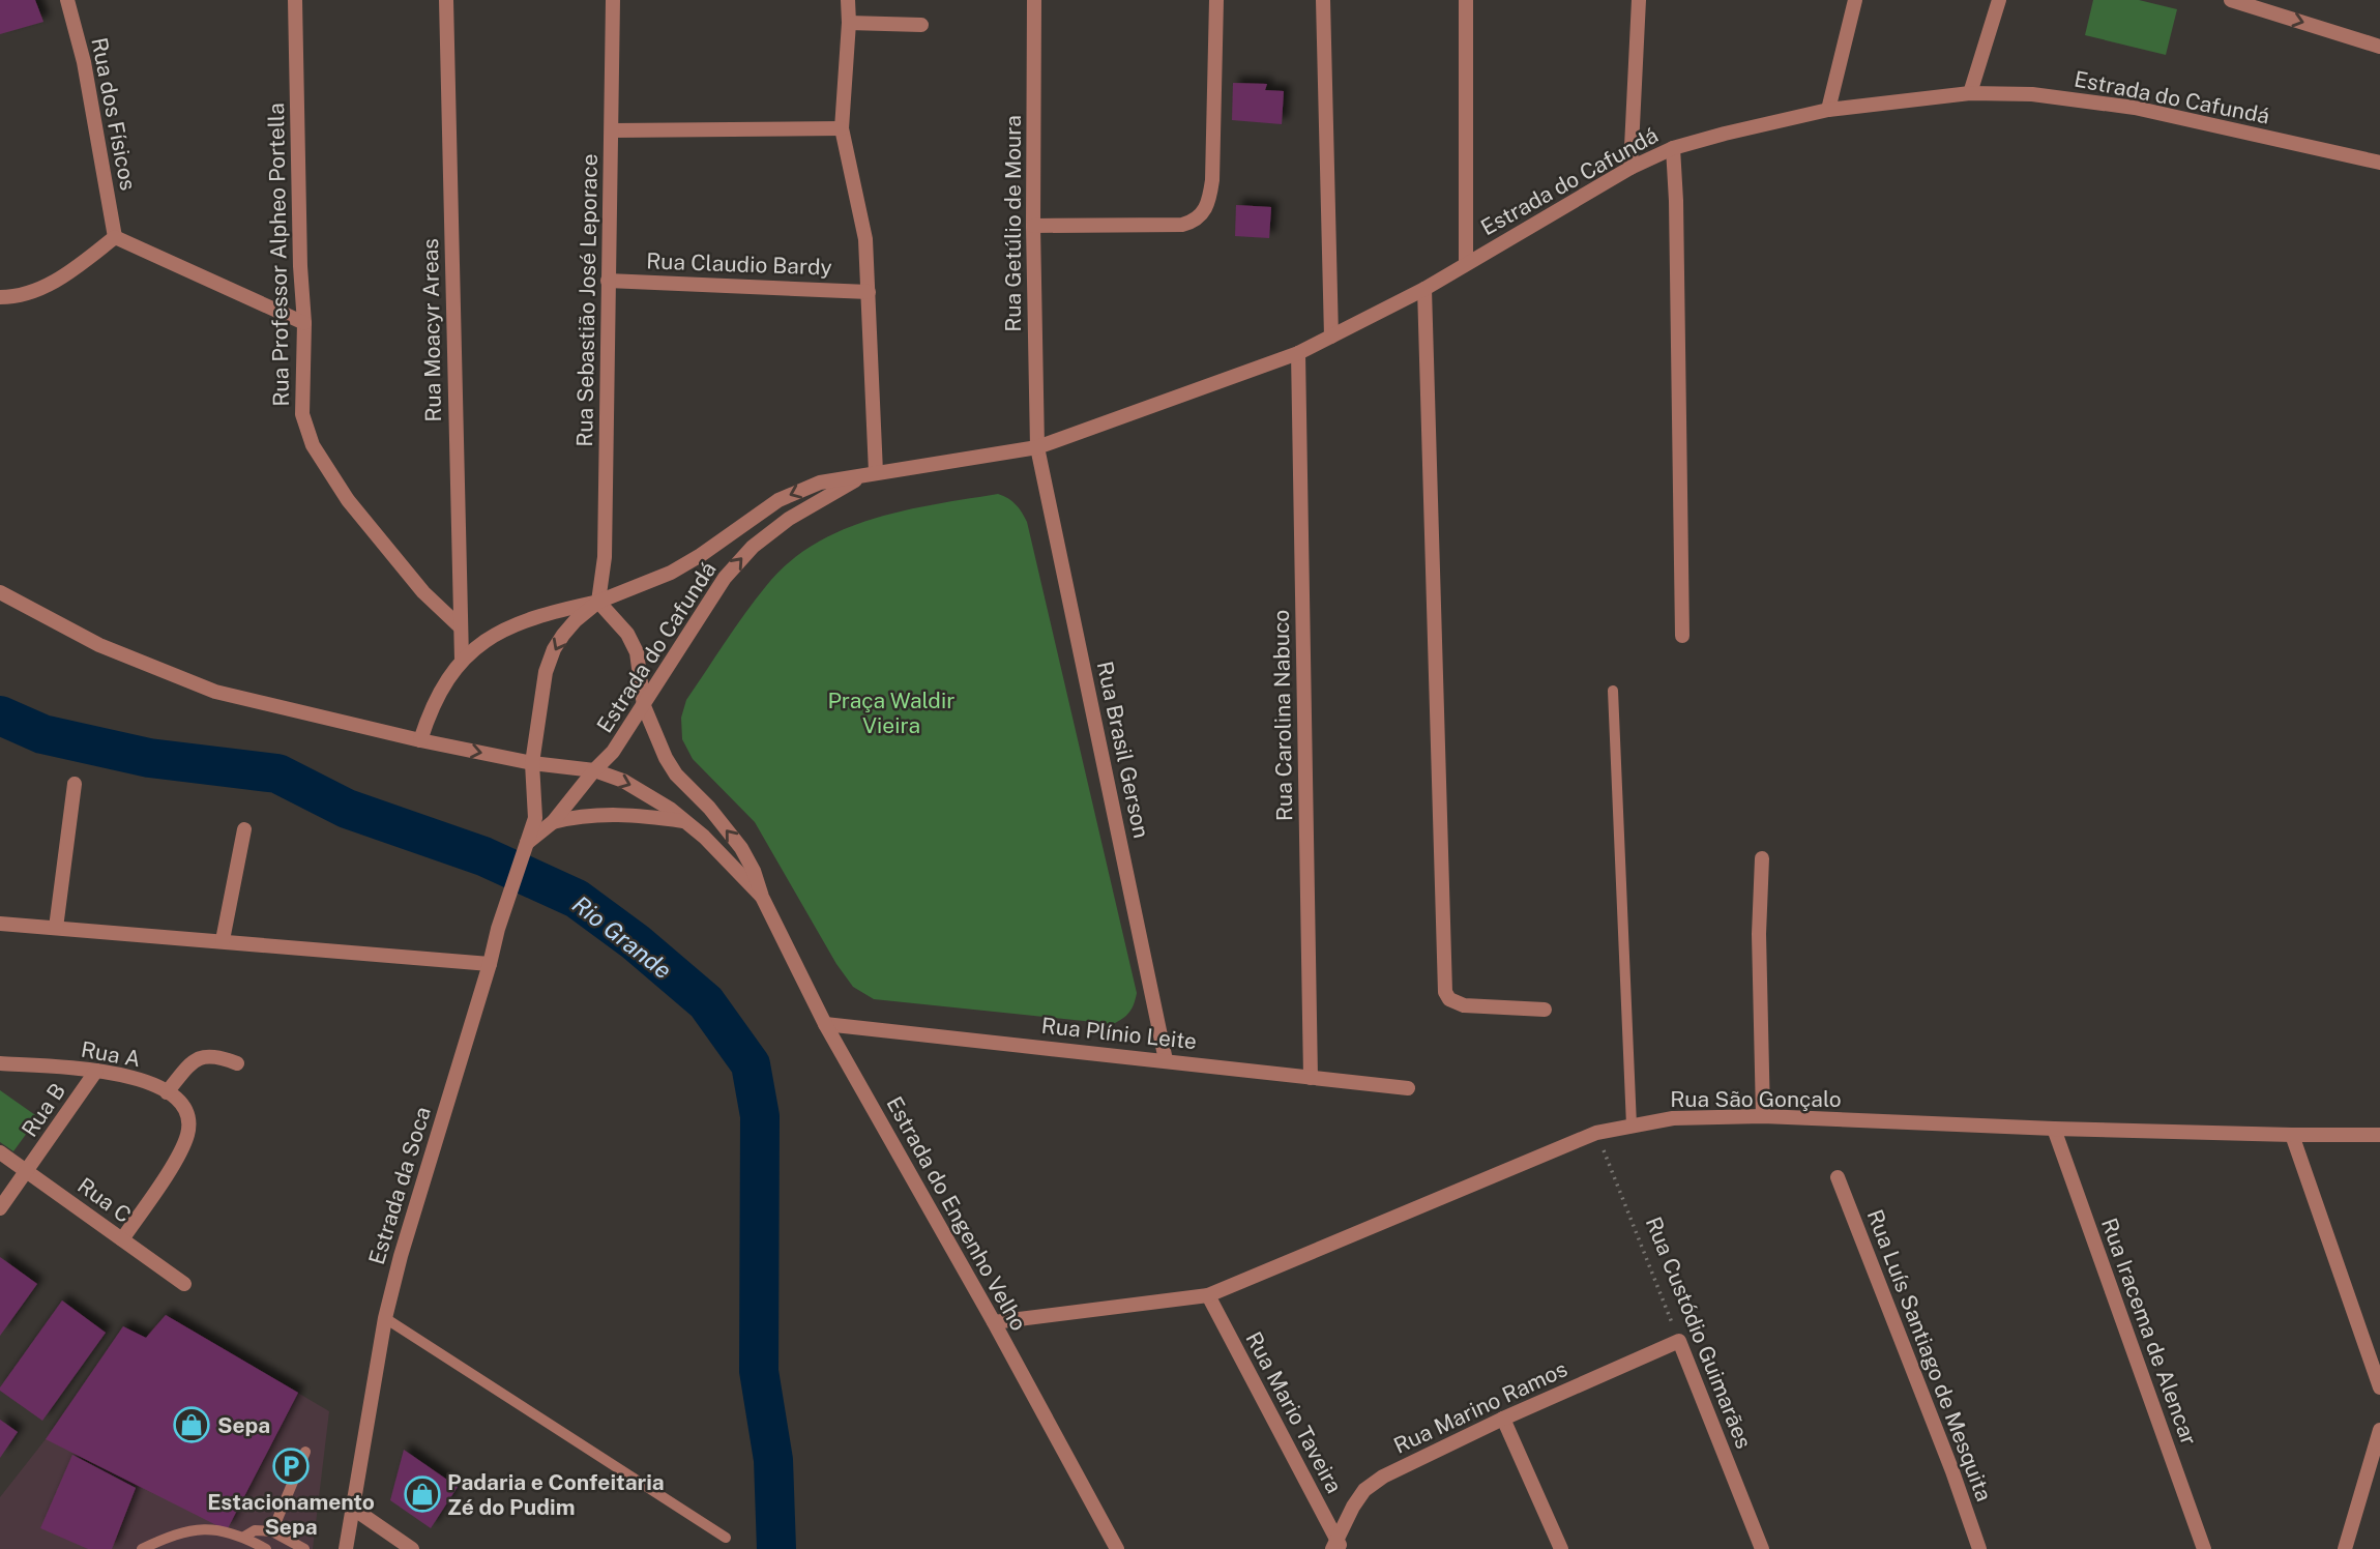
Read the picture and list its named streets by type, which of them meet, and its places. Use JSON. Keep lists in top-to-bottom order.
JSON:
{
  "streets": {
    "street": [
      "Estrada do Cafundá",
      "Rua dos Físicos",
      "Rua Getúlio de Moura",
      "Rua Professor Alpheo Portella",
      "Rua Claudio Bardy",
      "Rua Sebastião José Leporace",
      "Rua Moacyr Areas",
      "Rua Carolina Nabuco",
      "Rua Brasil Gerson",
      "Rua Plínio Leite",
      "Rua A",
      "Rua São Gonçalo",
      "Rua B",
      "Estrada da Soca",
      "Rua C",
      "Estrada do Engenho Velho",
      "Rua Iracema de Alencar",
      "Rua Custódio Guimarães",
      "Rua Luís Santiago de Mesquita",
      "Rua Marino Ramos",
      "Rua Mario Taveira"
    ]
  },
  "crossings": [
    ["Estrada do Cafundá", "Rua Getúlio de Moura"],
    ["Estrada do Cafundá", "Rua Sebastião José Leporace"],
    ["Estrada do Cafundá", "Rua Carolina Nabuco"],
    ["Estrada do Cafundá", "Rua Brasil Gerson"],
    ["Estrada do Cafundá", "Estrada da Soca"],
    ["Estrada do Cafundá", "Estrada do Engenho Velho"],
    ["Rua Getúlio de Moura", "Rua Brasil Gerson"],
    ["Rua Professor Alpheo Portella", "Rua Moacyr Areas"],
    ["Rua Claudio Bardy", "Rua Sebastião José Leporace"],
    ["Rua Sebastião José Leporace", "Estrada do Engenho Velho"],
    ["Rua Carolina Nabuco", "Rua Plínio Leite"],
    ["Rua Brasil Gerson", "Rua Plínio Leite"],
    ["Rua Plínio Leite", "Estrada do Engenho Velho"],
    ["Rua A", "Rua B"],
    ["Rua A", "Rua C"],
    ["Rua São Gonçalo", "Estrada do Engenho Velho"],
    ["Rua São Gonçalo", "Rua Iracema de Alencar"],
    ["Rua São Gonçalo", "Rua Custódio Guimarães"],
    ["Rua São Gonçalo", "Rua Mario Taveira"],
    ["Rua B", "Rua C"],
    ["Estrada da Soca", "Estrada do Engenho Velho"],
    ["Rua Custódio Guimarães", "Rua Marino Ramos"],
    ["Rua Marino Ramos", "Rua Mario Taveira"]
  ],
  "water": ["Rio Grande"],
  "parks": ["Praça Waldir Vieira"],
  "places": {
    "shop": ["Sepa", "Padaria e Confeitaria Zé do Pudim"],
    "parking": ["Estacionamento Sepa"]
  }
}
